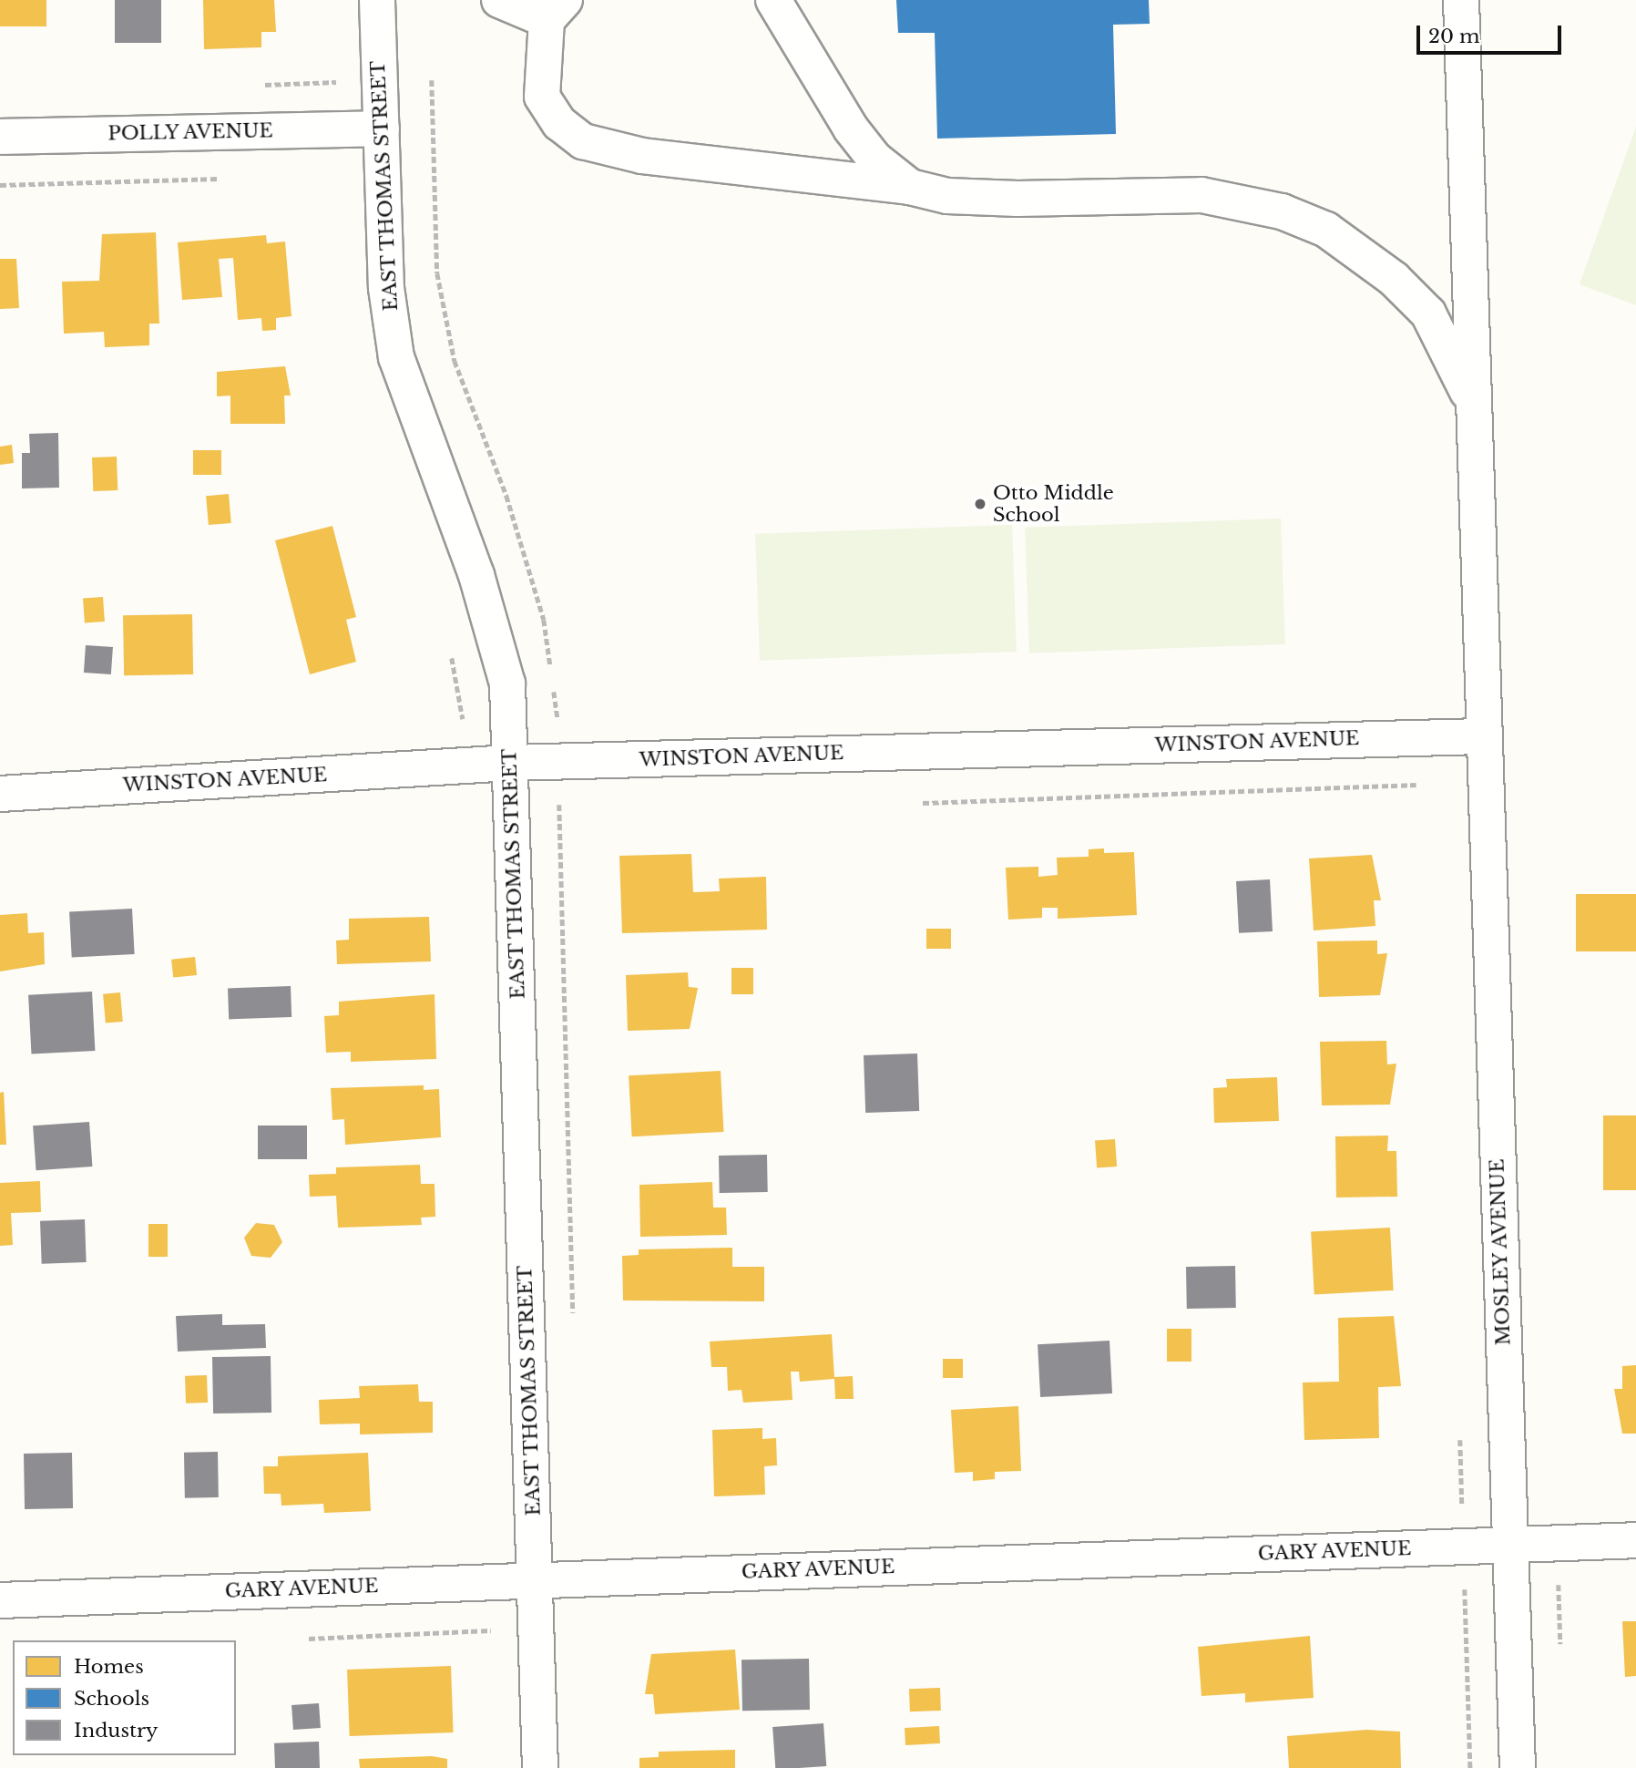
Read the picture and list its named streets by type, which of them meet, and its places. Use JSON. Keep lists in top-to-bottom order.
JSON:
{
  "streets": {
    "street": [
      "POLLY AVENUE",
      "EAST THOMAS STREET",
      "WINSTON AVENUE",
      "MOSLEY AVENUE",
      "GARY AVENUE"
    ]
  },
  "crossings": [
    ["POLLY AVENUE", "EAST THOMAS STREET"],
    ["EAST THOMAS STREET", "WINSTON AVENUE"],
    ["EAST THOMAS STREET", "GARY AVENUE"],
    ["WINSTON AVENUE", "MOSLEY AVENUE"],
    ["MOSLEY AVENUE", "GARY AVENUE"]
  ],
  "places": ["Otto Middle School"],
  "legend": ["Homes", "Schools", "Industry"],
  "scale_bar": "20 m"
}
